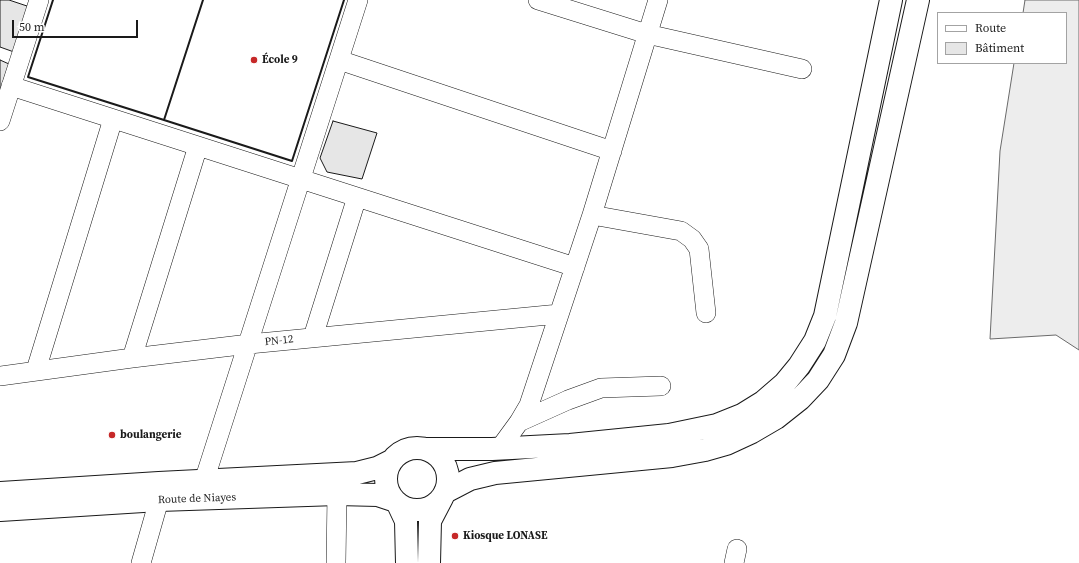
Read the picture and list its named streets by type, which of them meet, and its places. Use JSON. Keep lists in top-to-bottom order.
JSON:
{
  "streets": {
    "main road": ["Route de Niayes"],
    "street": ["PN-12"]
  },
  "places": ["École 9", "boulangerie", "Kiosque LONASE"],
  "legend": ["Route", "Bâtiment"],
  "scale_bar": "50 m"
}
